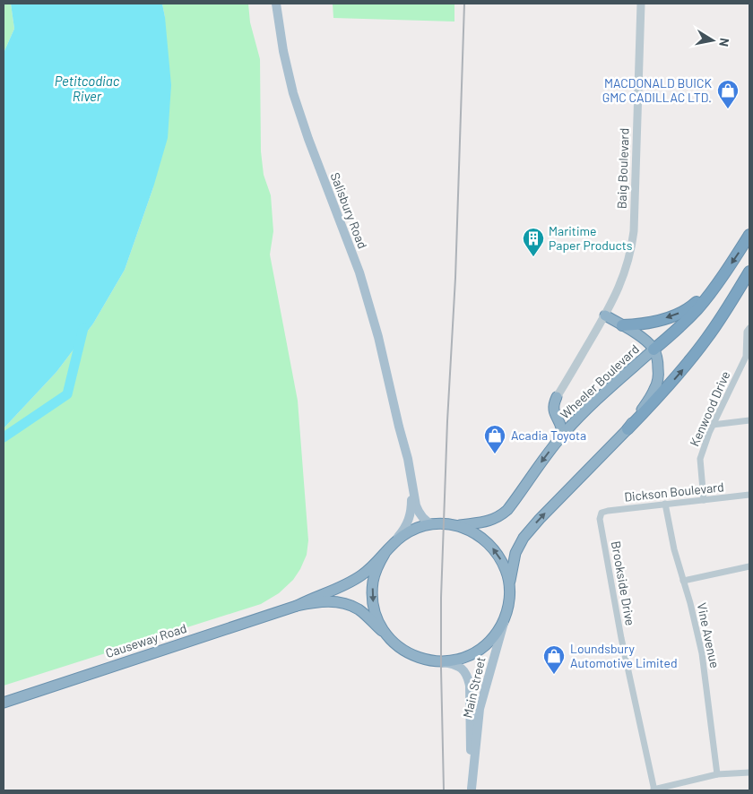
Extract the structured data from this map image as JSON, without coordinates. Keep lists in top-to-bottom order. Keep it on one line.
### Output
{"streets":{"highway":["Wheeler Boulevard","Causeway Road"],"main road":["Salisbury Road","Main Street"],"street":["Baig Boulevard","Kenwood Drive","Dickson Boulevard","Brookside Drive","Vine Avenue"]},"crossings":[["Salisbury Road","Wheeler Boulevard"],["Salisbury Road","Causeway Road"],["Salisbury Road","Main Street"],["Wheeler Boulevard","Causeway Road"],["Wheeler Boulevard","Main Street"],["Kenwood Drive","Dickson Boulevard"],["Dickson Boulevard","Brookside Drive"],["Dickson Boulevard","Vine Avenue"],["Causeway Road","Main Street"]],"water":["Petitcodiac River"],"places":{"shop":["MACDONALD BUICK GMC CADILLAC LTD.","Acadia Toyota","Loundsbury Automotive Limited"],"building":["Maritime Paper Products"]},"north":"right"}
